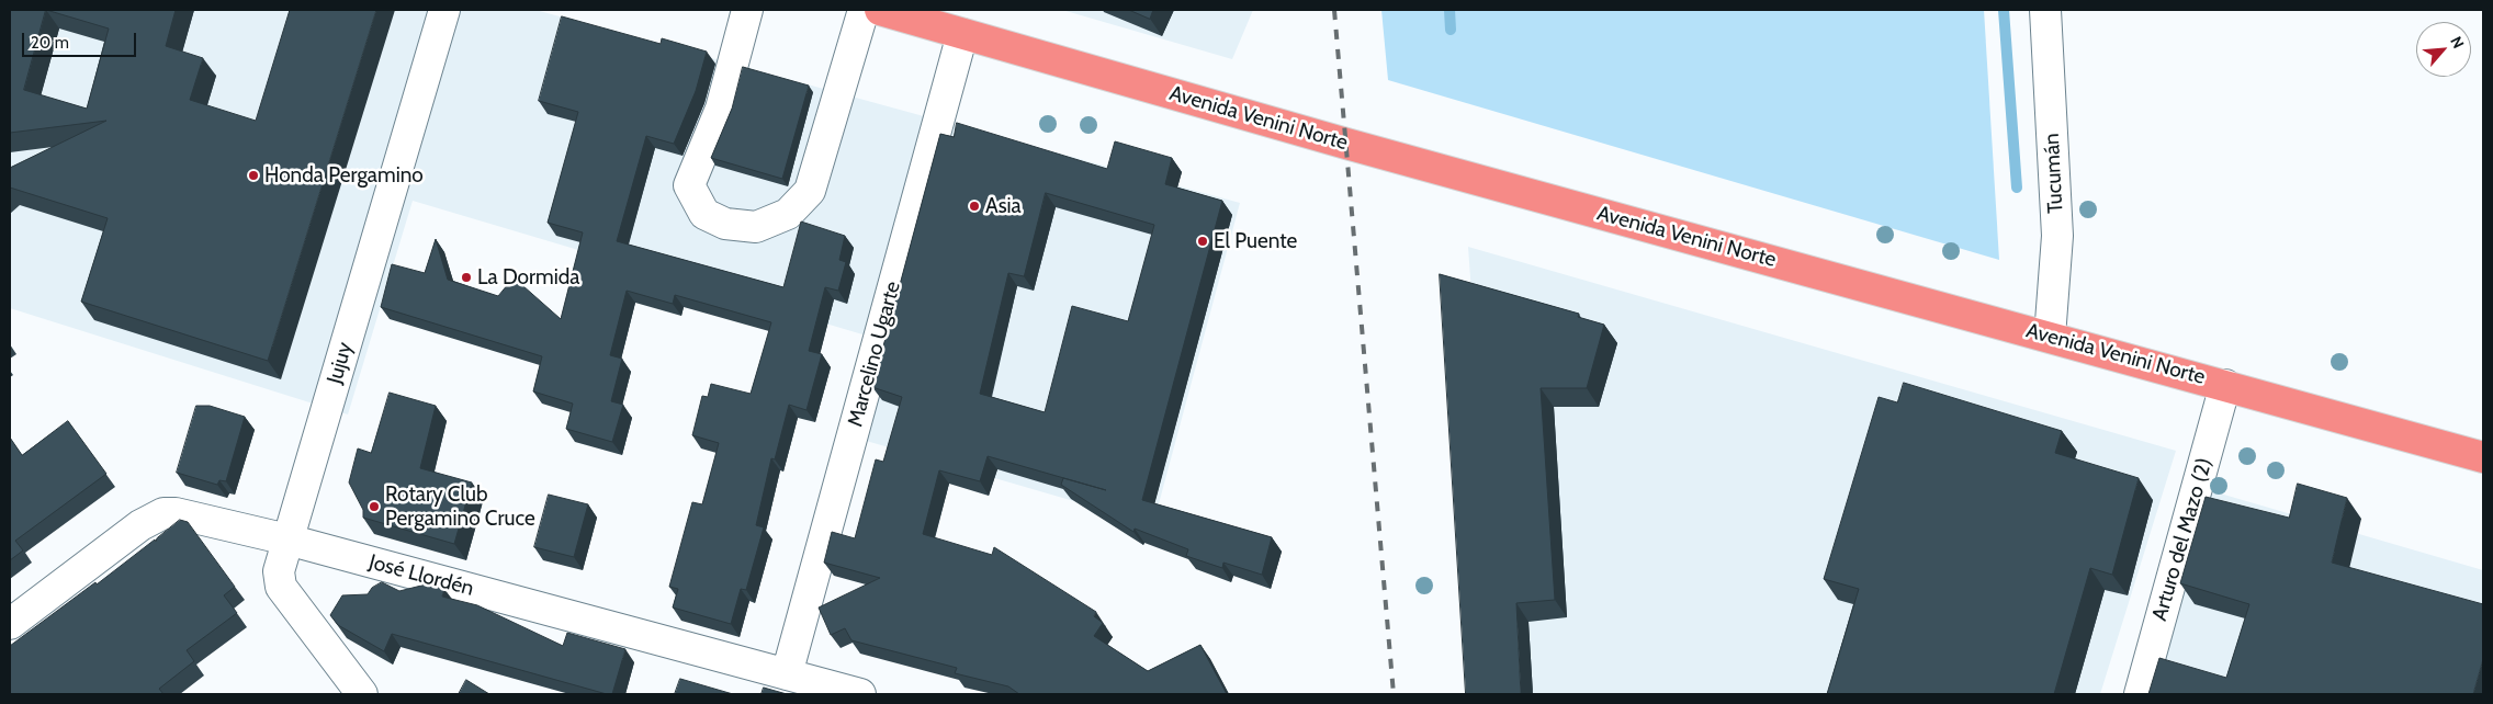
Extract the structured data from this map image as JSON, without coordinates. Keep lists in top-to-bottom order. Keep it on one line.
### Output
{"streets":{"highway":["Avenida Venini Norte"],"street":["Tucumán","Marcelino Ugarte","Jujuy","Arturo del Mazo (2)","José Llordén"]},"crossings":[["Avenida Venini Norte","Tucumán"],["Avenida Venini Norte","Marcelino Ugarte"],["Avenida Venini Norte","Arturo del Mazo (2)"],["Marcelino Ugarte","José Llordén"],["Jujuy","José Llordén"]],"places":["Honda Pergamino","Asia","El Puente","La Dormida","Rotary Club Pergamino Cruce"],"scale_bar":"20 m","north":"top right"}
